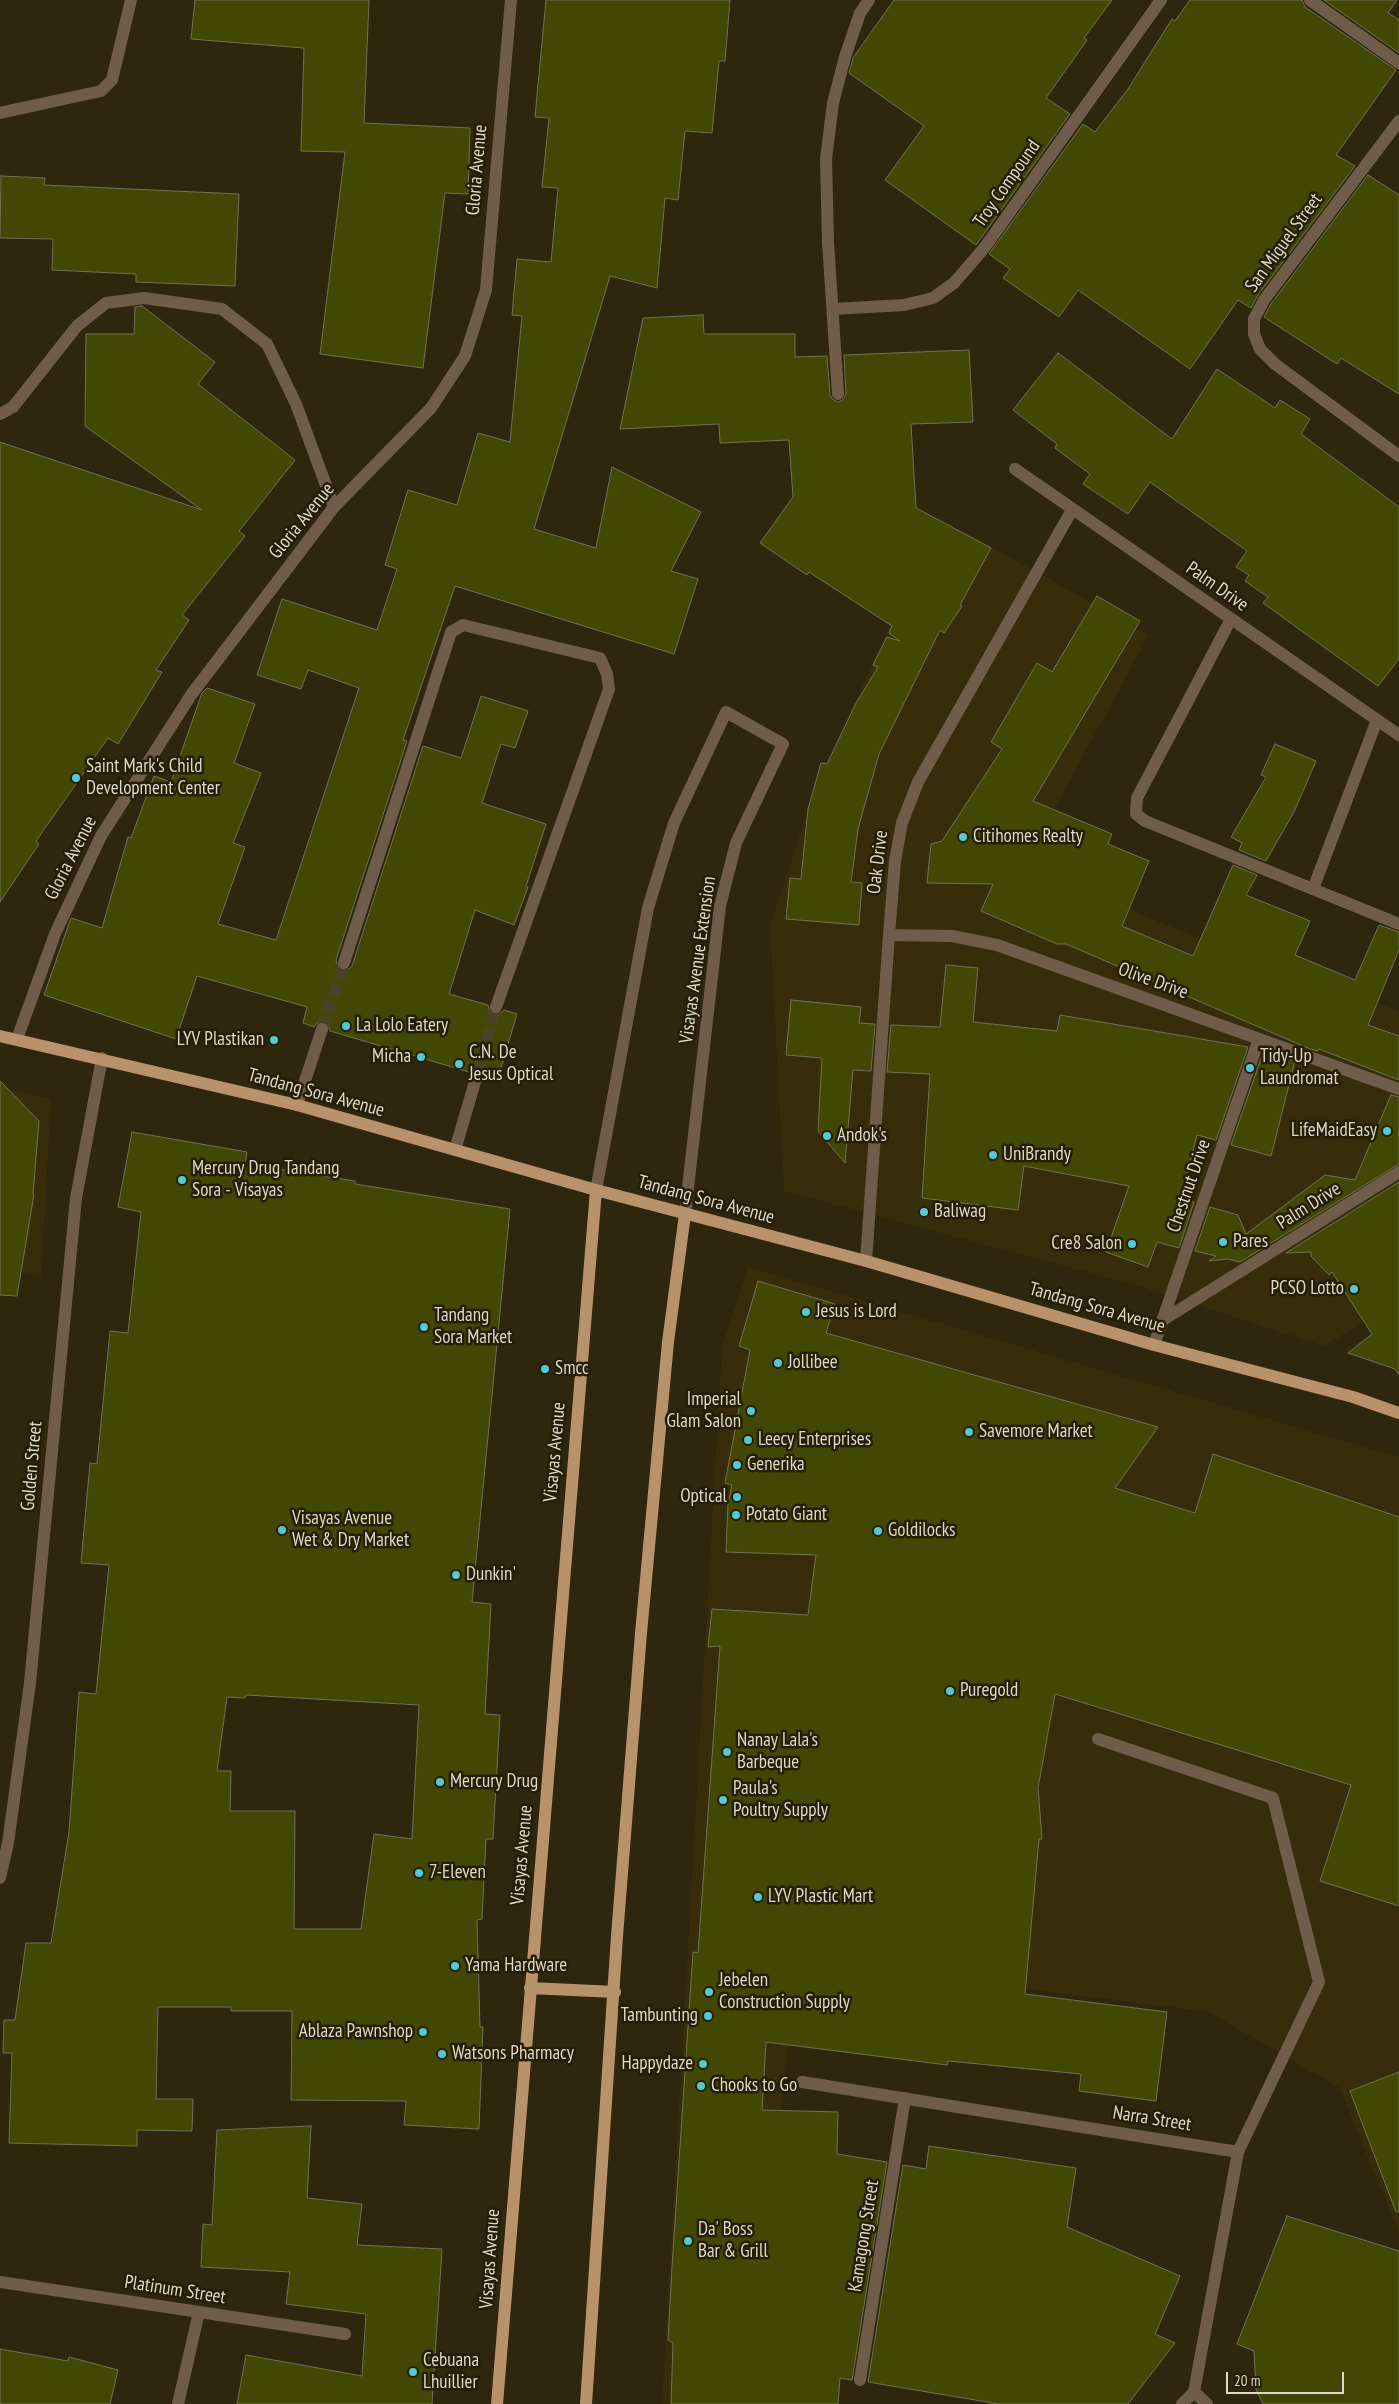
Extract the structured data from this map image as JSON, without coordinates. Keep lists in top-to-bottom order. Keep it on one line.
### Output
{"streets":{"main road":["Tandang Sora Avenue","Visayas Avenue"],"street":["Gloria Avenue","Troy Compound","San Miguel Street","Palm Drive","Oak Drive","Visayas Avenue Extension","Olive Drive","Chestnut Drive","Golden Street","Narra Street","Kamagong Street","Platinum Street"]},"crossings":[["Gloria Avenue","Tandang Sora Avenue"],["Palm Drive","Oak Drive"],["Palm Drive","Chestnut Drive"],["Oak Drive","Olive Drive"],["Oak Drive","Tandang Sora Avenue"],["Visayas Avenue Extension","Tandang Sora Avenue"],["Visayas Avenue Extension","Visayas Avenue"],["Olive Drive","Chestnut Drive"],["Tandang Sora Avenue","Chestnut Drive"],["Tandang Sora Avenue","Visayas Avenue"],["Tandang Sora Avenue","Golden Street"],["Narra Street","Kamagong Street"]],"places":["Saint Mark's Child Development Center","Citihomes Realty","La Lolo Eatery","LYV Plastikan","Micha","C.N. De Jesus Optical","Tidy-Up Laundromat","LifeMaidEasy","Andok's","UniBrandy","Mercury Drug Tandang Sora - Visayas","Baliwag","Pares","Cre8 Salon","PCSO Lotto","Jesus is Lord","Tandang Sora Market","Jollibee","Smcc","Imperial Glam Salon","Savemore Market","Leecy Enterprises","Generika","Optical","Potato Giant","Visayas Avenue Wet & Dry Market","Goldilocks","Dunkin'","Puregold","Nanay Lala's Barbeque","Mercury Drug","Paula's Poultry Supply","7-Eleven","LYV Plastic Mart","Yama Hardware","Jebelen Construction Supply","Tambunting","Ablaza Pawnshop","Watsons Pharmacy","Happydaze","Chooks to Go","Da' Boss Bar & Grill","Cebuana Lhuillier"],"scale_bar":"20 m"}
